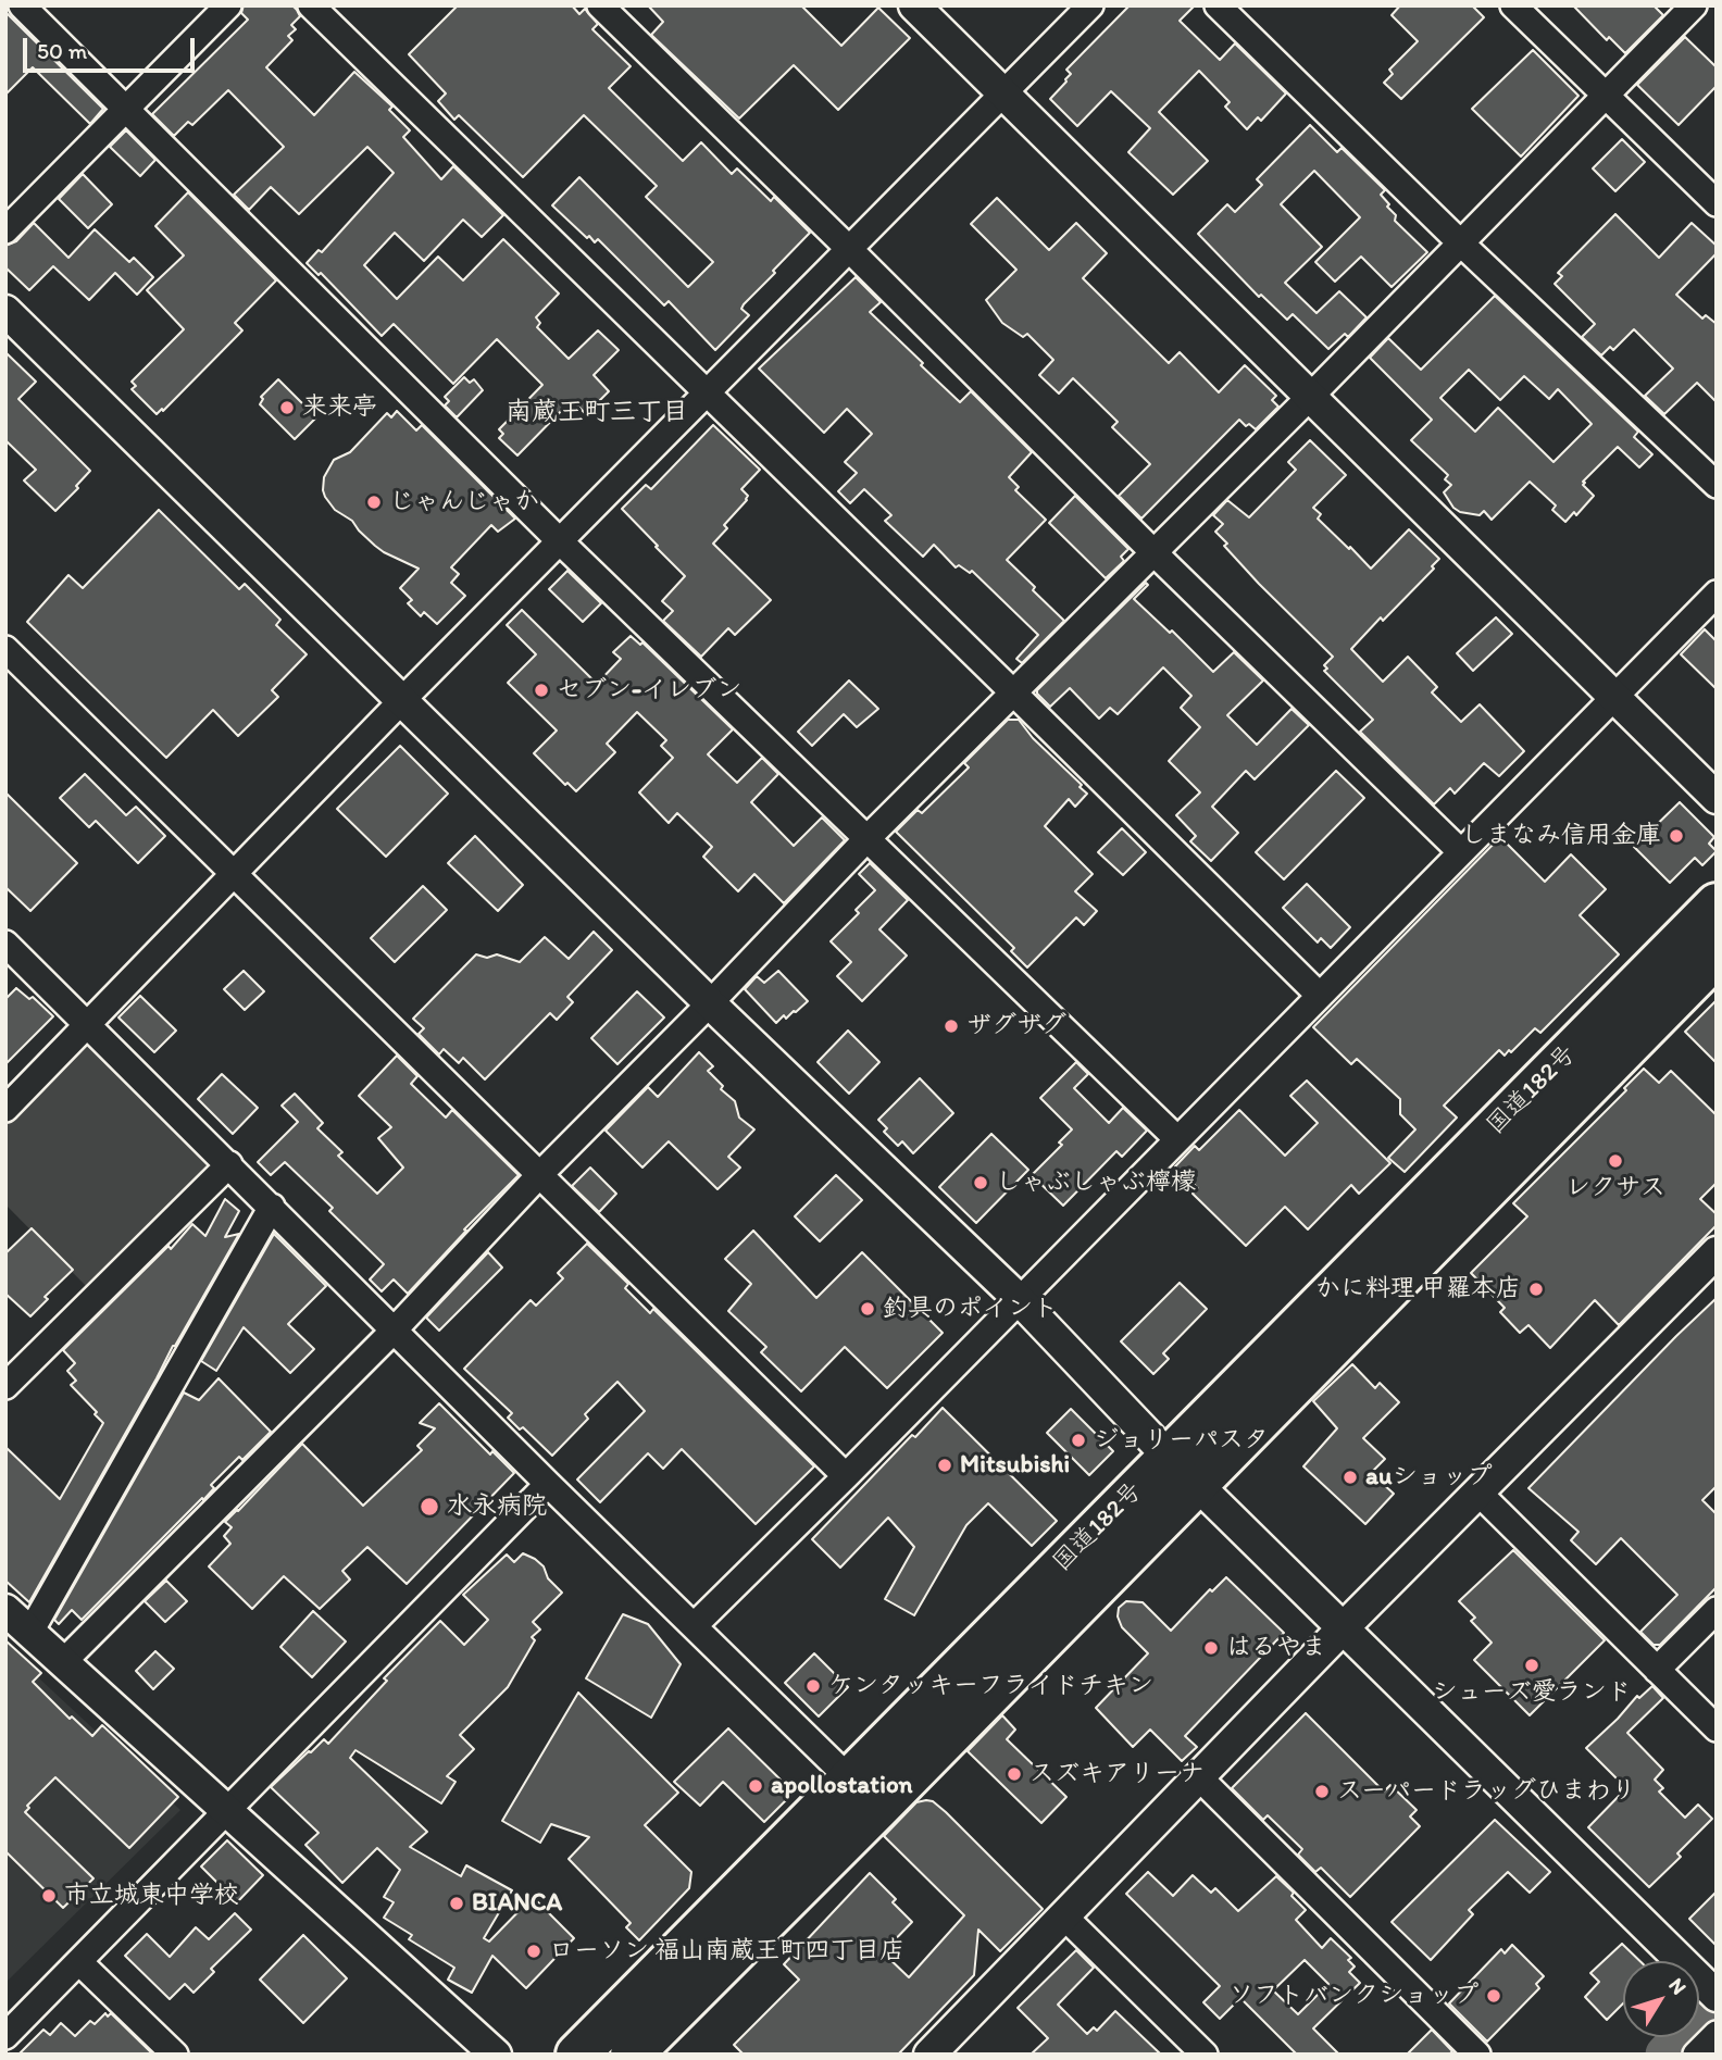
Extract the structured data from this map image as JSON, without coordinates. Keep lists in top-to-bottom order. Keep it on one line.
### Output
{"streets":{"highway":["国道182号"]},"districts":["南蔵王町三丁目"],"places":["来来亭","じゃんじゃか","セブン-イレブン","しまなみ信用金庫","ザグザグ","レクサス","しゃぶしゃぶ檸檬","かに料理 甲羅本店","釣具のポイント","ジョリーパスタ","Mitsubishi","auショップ","水永病院","はるやま","シューズ愛ランド","ケンタッキーフライドチキン","スズキアリーナ","apollostation","スーパードラッグひまわり","市立城東中学校","BIANCA","ローソン 福山南蔵王町四丁目店","ソフトバンクショップ"],"scale_bar":"50 m","north":"top right"}
